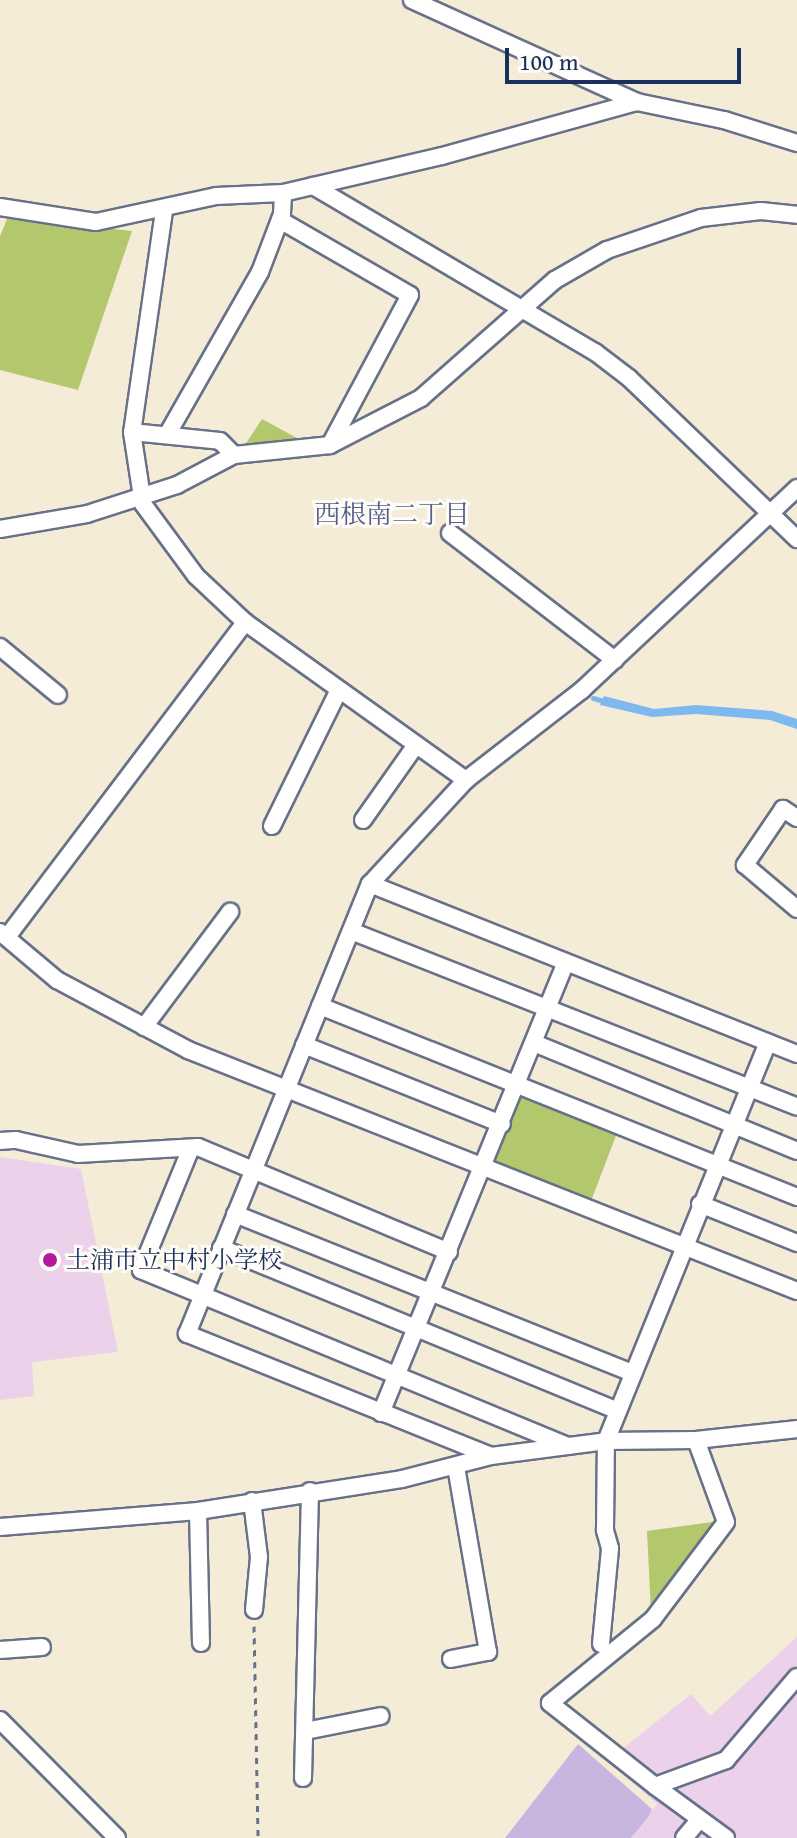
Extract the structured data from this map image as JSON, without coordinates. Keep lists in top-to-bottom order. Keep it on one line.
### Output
{"districts":["西根南二丁目"],"places":["土浦市立中村小学校"],"scale_bar":"100 m"}
